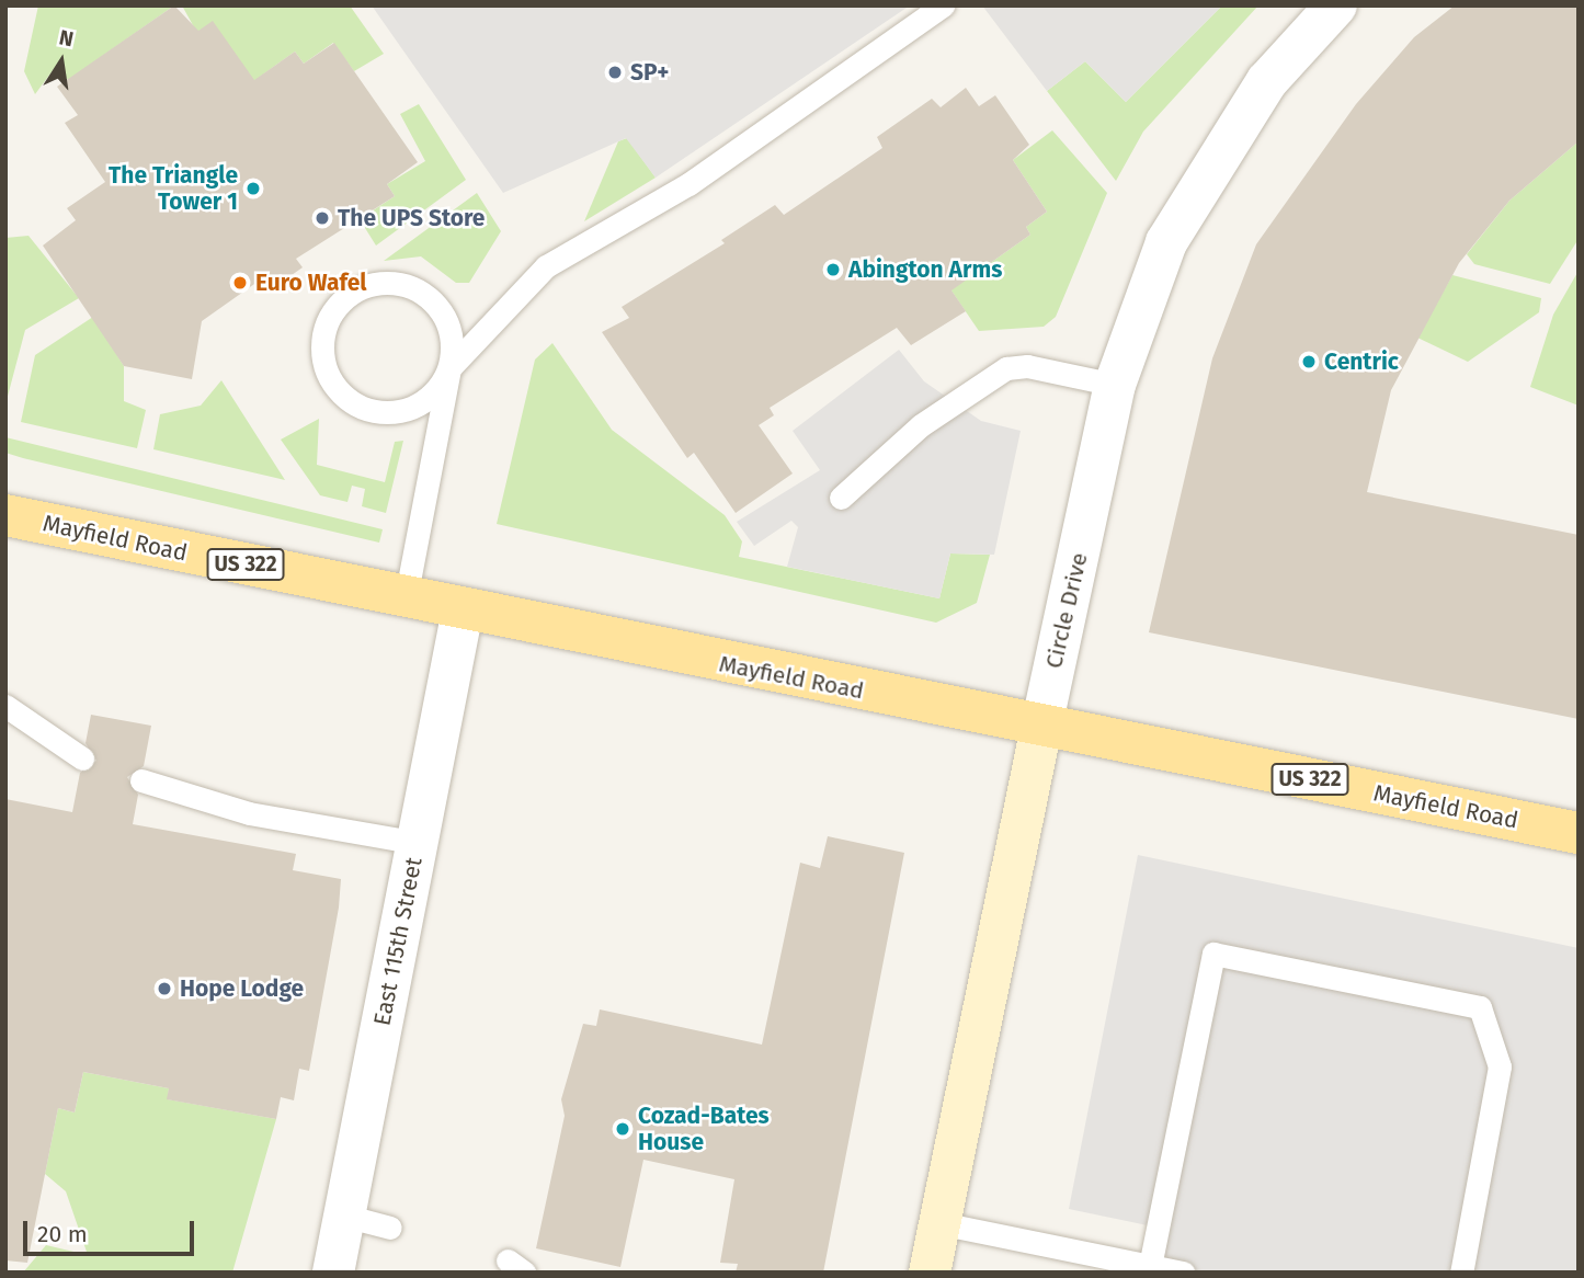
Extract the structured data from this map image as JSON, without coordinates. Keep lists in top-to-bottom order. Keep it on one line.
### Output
{"streets":{"main road":["Mayfield Road","US 322"],"street":["Circle Drive","East 115th Street"]},"crossings":[["Mayfield Road","Circle Drive"],["Mayfield Road","East 115th Street"]],"places":["SP+","The Triangle Tower 1","The UPS Store","Abington Arms","Euro Wafel","Centric","Hope Lodge","Cozad-Bates House"],"scale_bar":"20 m","north":"top"}
